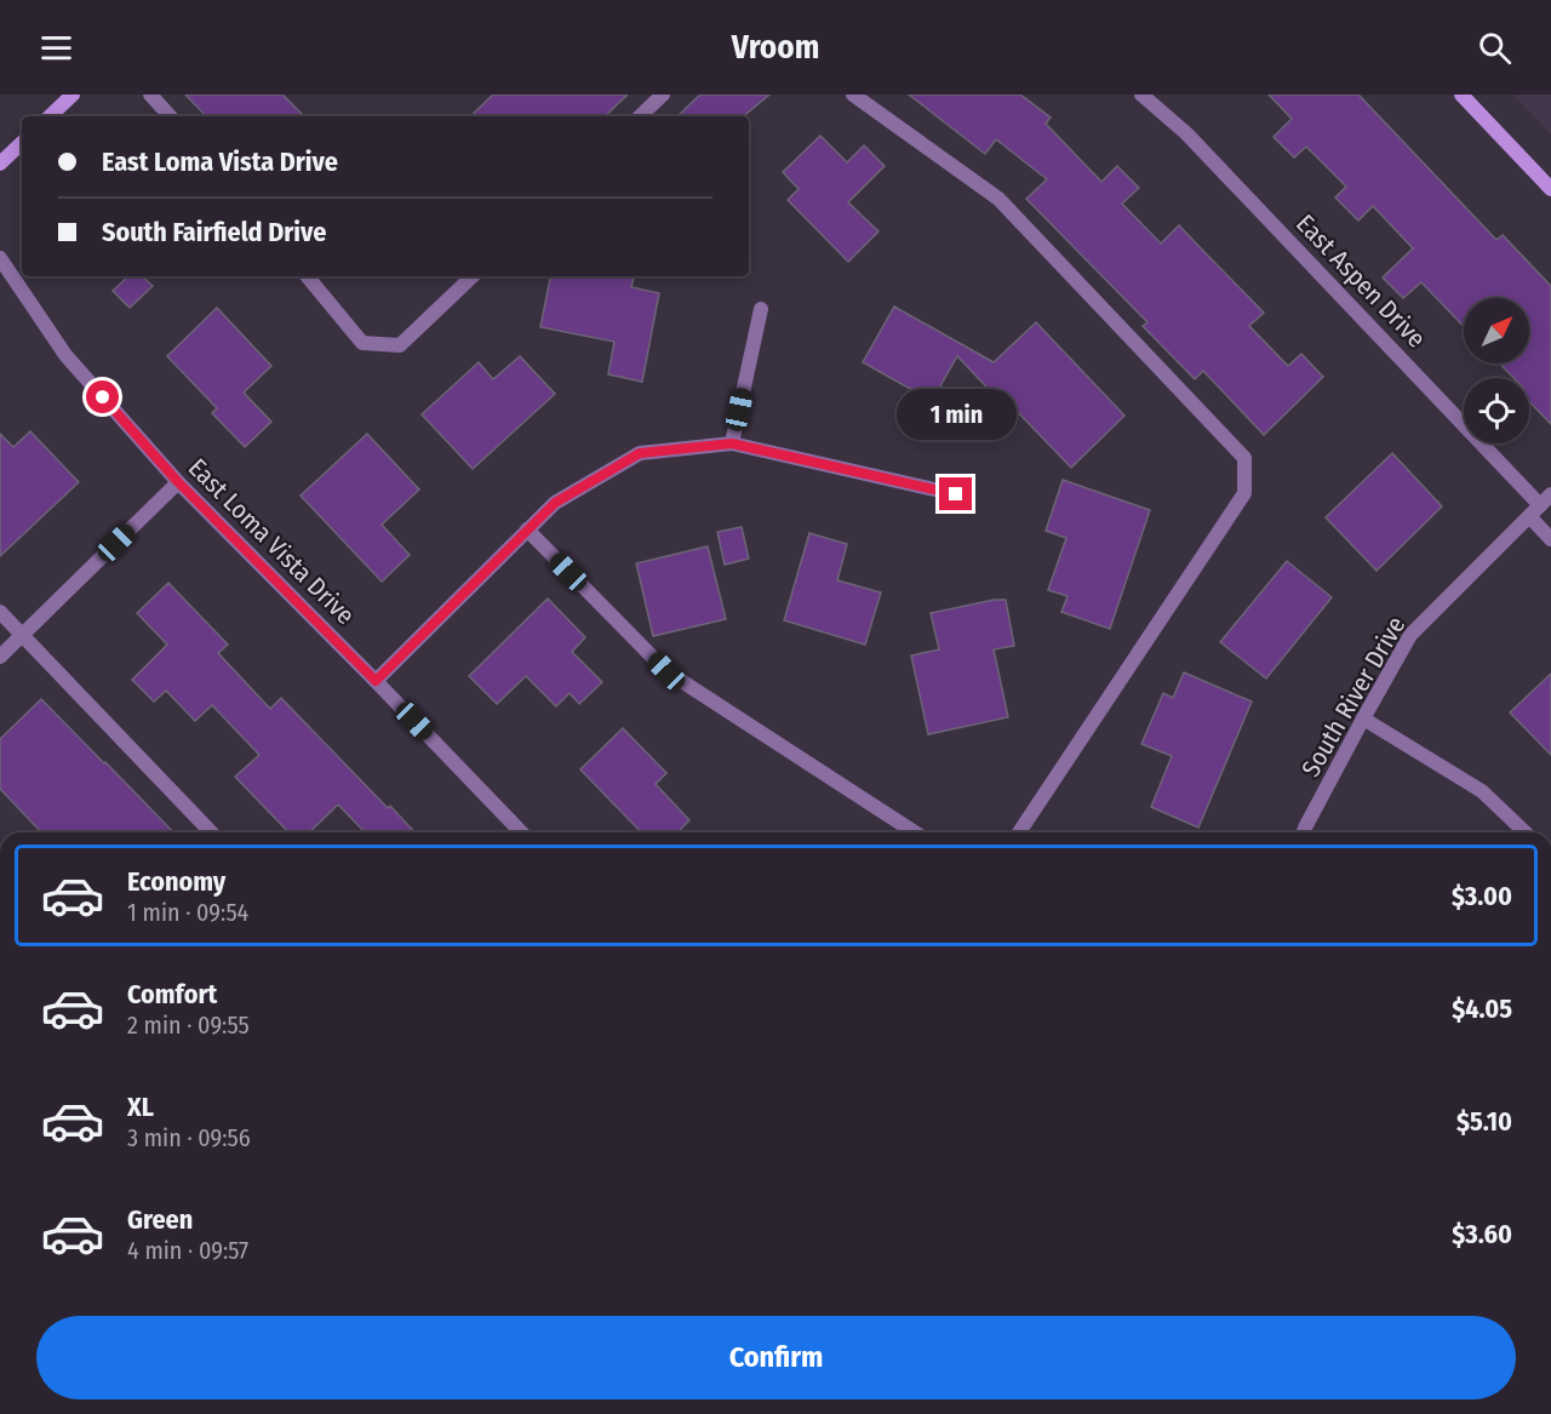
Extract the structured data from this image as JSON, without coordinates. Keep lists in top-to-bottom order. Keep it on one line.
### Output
{"streets":{"street":["East Aspen Drive","East Loma Vista Drive","South River Drive"]},"crossings":[["East Aspen Drive","South River Drive"]],"north":"top right","page":{"header":"Vroom","banner":["East Loma Vista Drive","South Fairfield Drive"],"bubble":"1 min","list":[{"name":"Economy","note":"1 min · 09:54","value":"$3.00"},{"name":"Comfort","note":"2 min · 09:55","value":"$4.05"},{"name":"XL","note":"3 min · 09:56","value":"$5.10"},{"name":"Green","note":"4 min · 09:57","value":"$3.60"}],"buttons":"Confirm"}}
